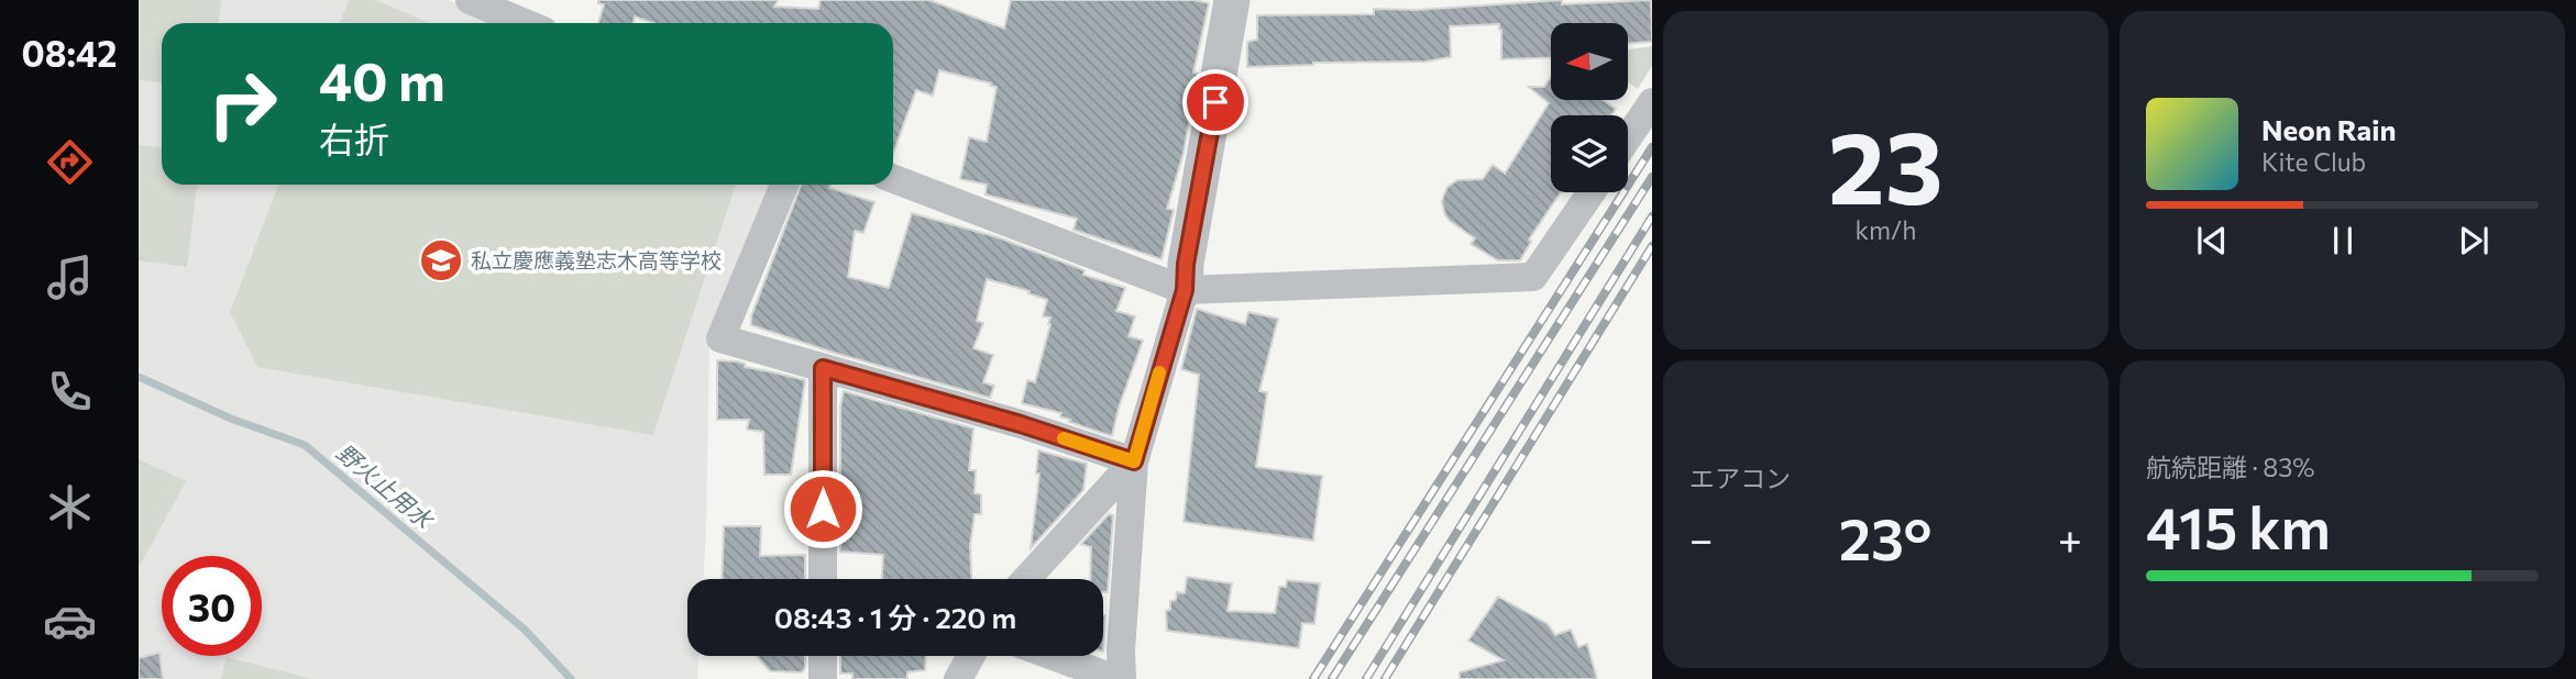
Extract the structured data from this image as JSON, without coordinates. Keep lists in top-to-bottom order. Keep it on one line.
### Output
{"water":["野火止用水"],"places":{"school or university":["私立慶應義塾志木高等学校"]},"north":"left","page":{"tabs":"08:42","tile":[["23","km/h"],"エアコン",["航続距離 · 83%","415 km"]],"turn":["40 m","右折"],"song":["Neon Rain","Kite Club"],"heat":["−","23°","+"],"limit":"30","trip":"08:43 · 1 分 · 220 m"}}
